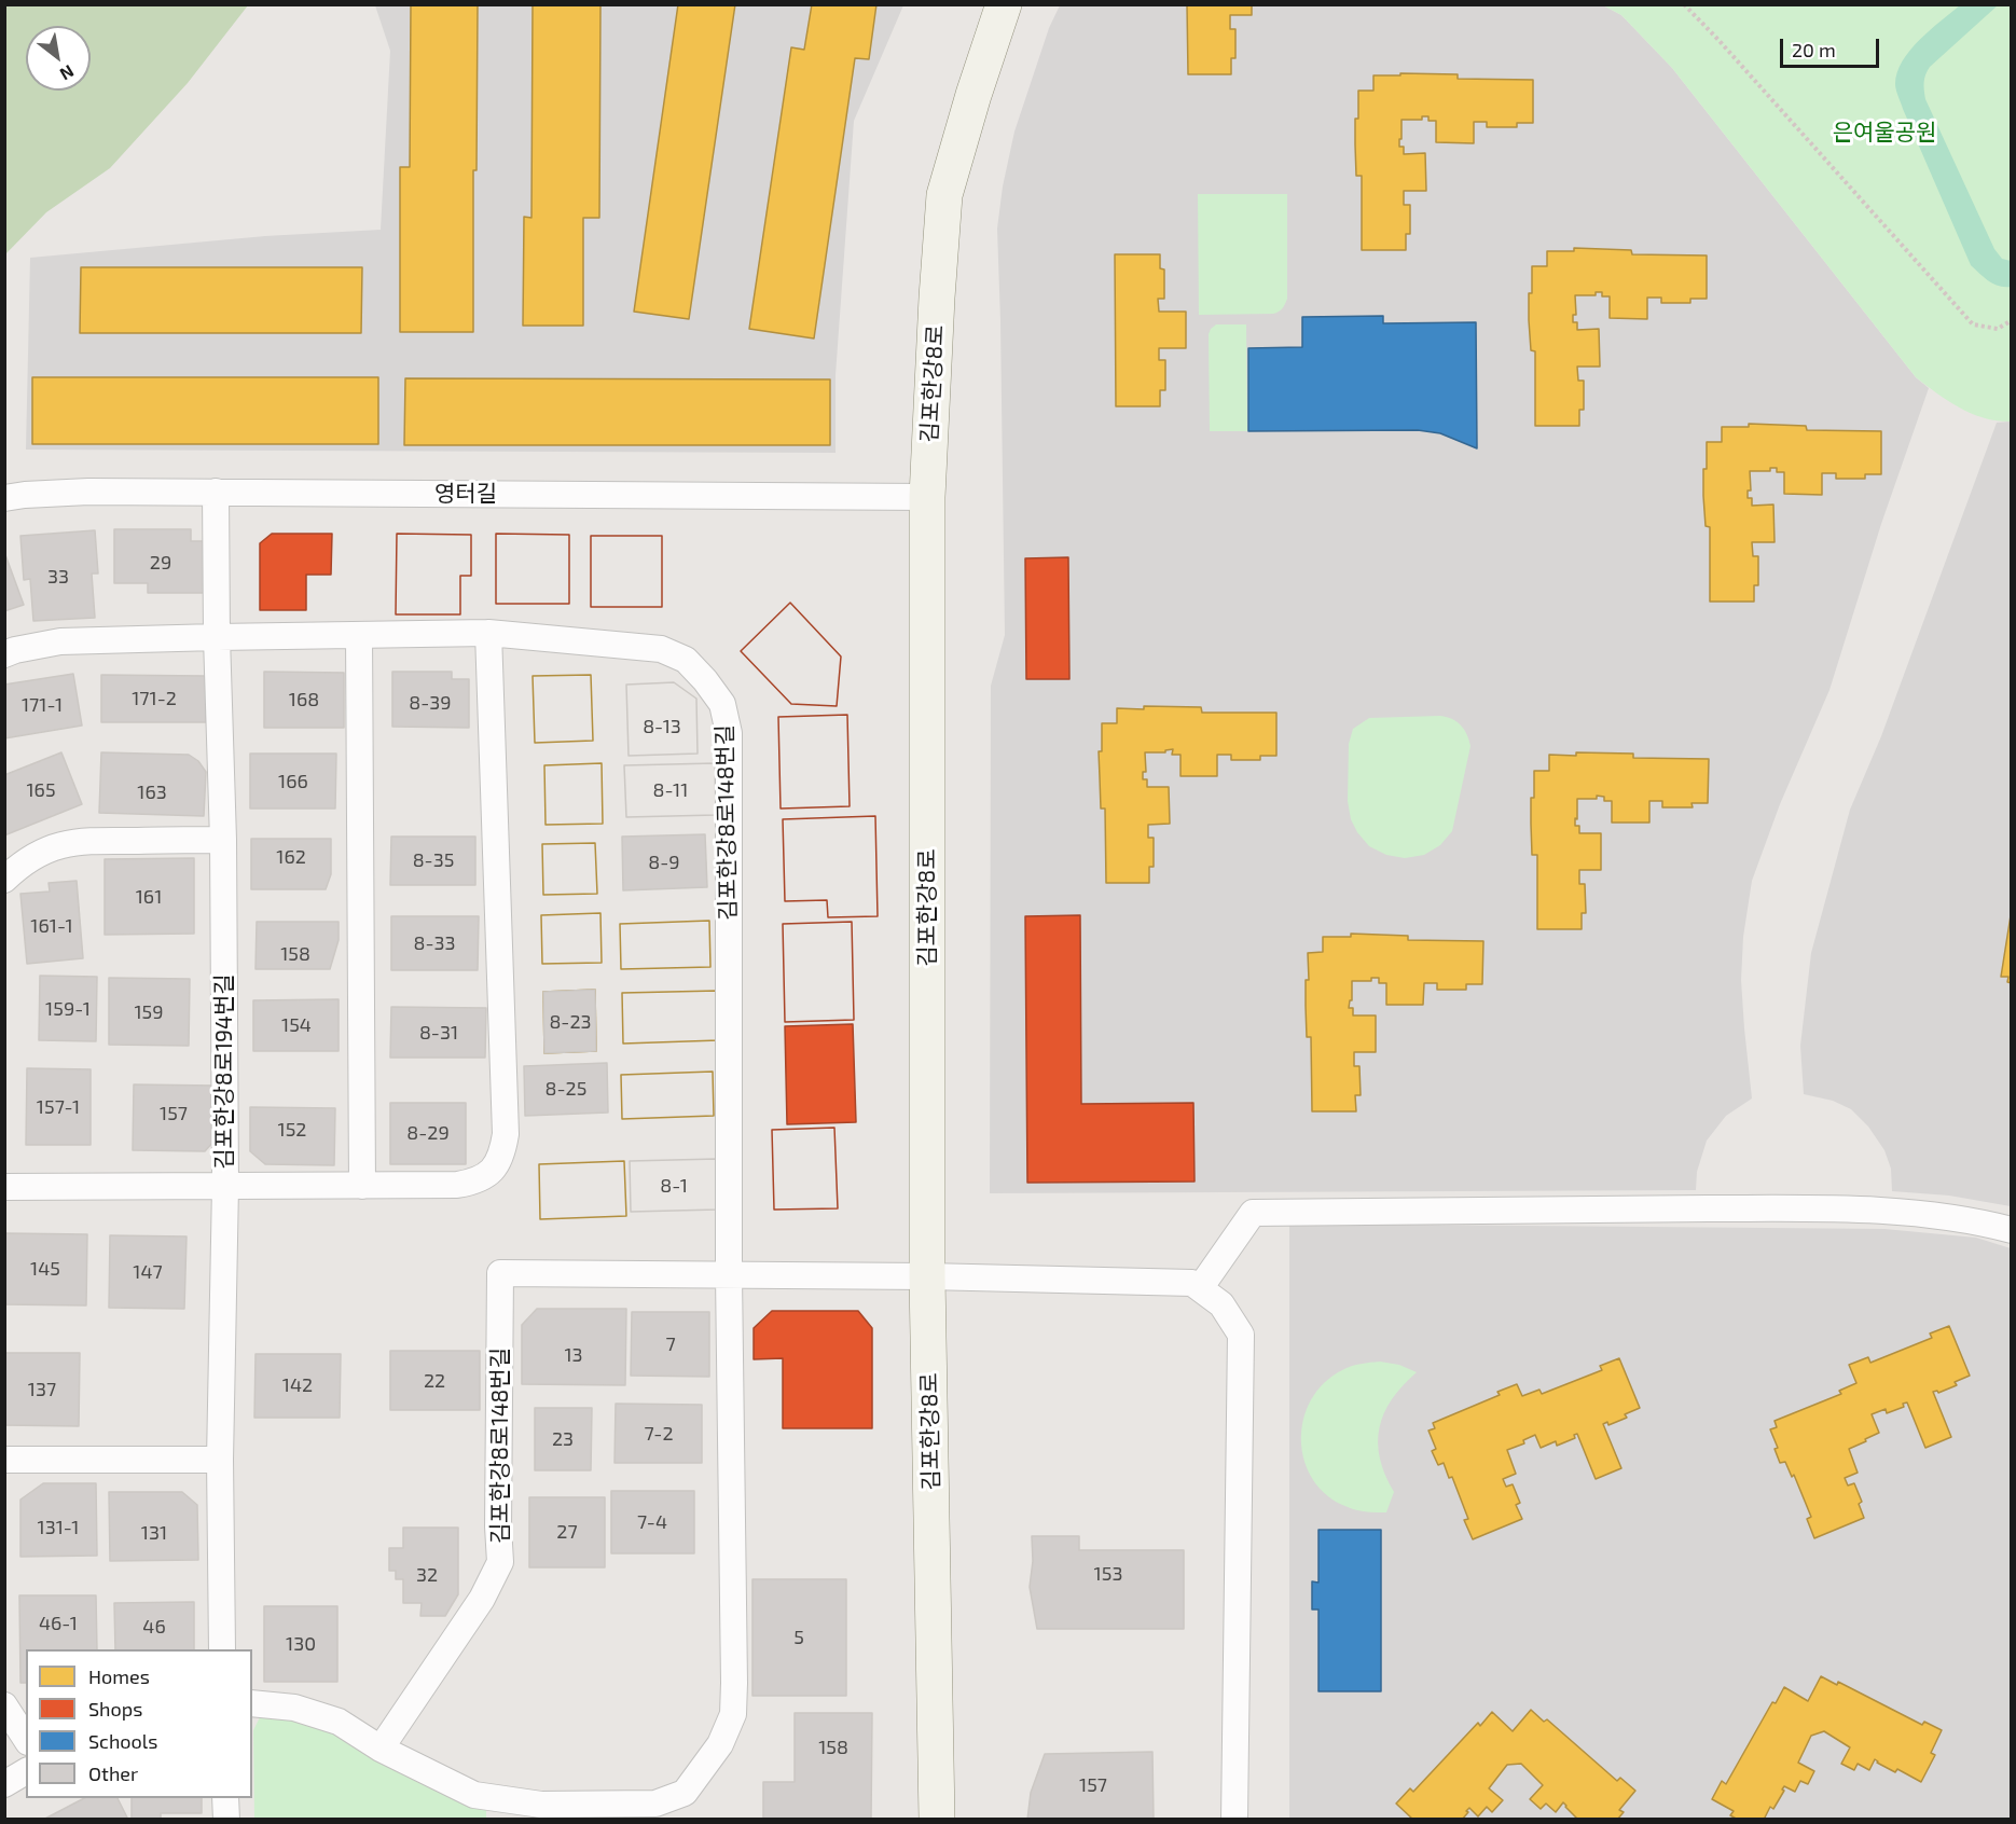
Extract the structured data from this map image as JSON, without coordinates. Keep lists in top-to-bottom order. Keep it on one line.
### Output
{"streets":{"street":["김포한강8로","영터길","김포한강8로148번길","김포한강8로194번길"]},"crossings":[["김포한강8로","영터길"],["김포한강8로","김포한강8로148번길"],["영터길","김포한강8로194번길"],["김포한강8로148번길","김포한강8로194번길"]],"parks":["은여울공원"],"house_numbers":["29","33","171-2","168","8-39","171-1","8-13","166","165","8-11","163","162","8-35","8-9","161","161-1","8-33","158","159-1","159","8-23","154","8-31","8-25","157-1","157","152","8-29","8-1","145","147","7","13","22","142","137","7-2","23","7-4","131-1","27","131","153","32","46-1","46","5","130","158","157"],"legend":["Homes","Shops","Schools","Other"],"scale_bar":"20 m","north":"bottom right"}
